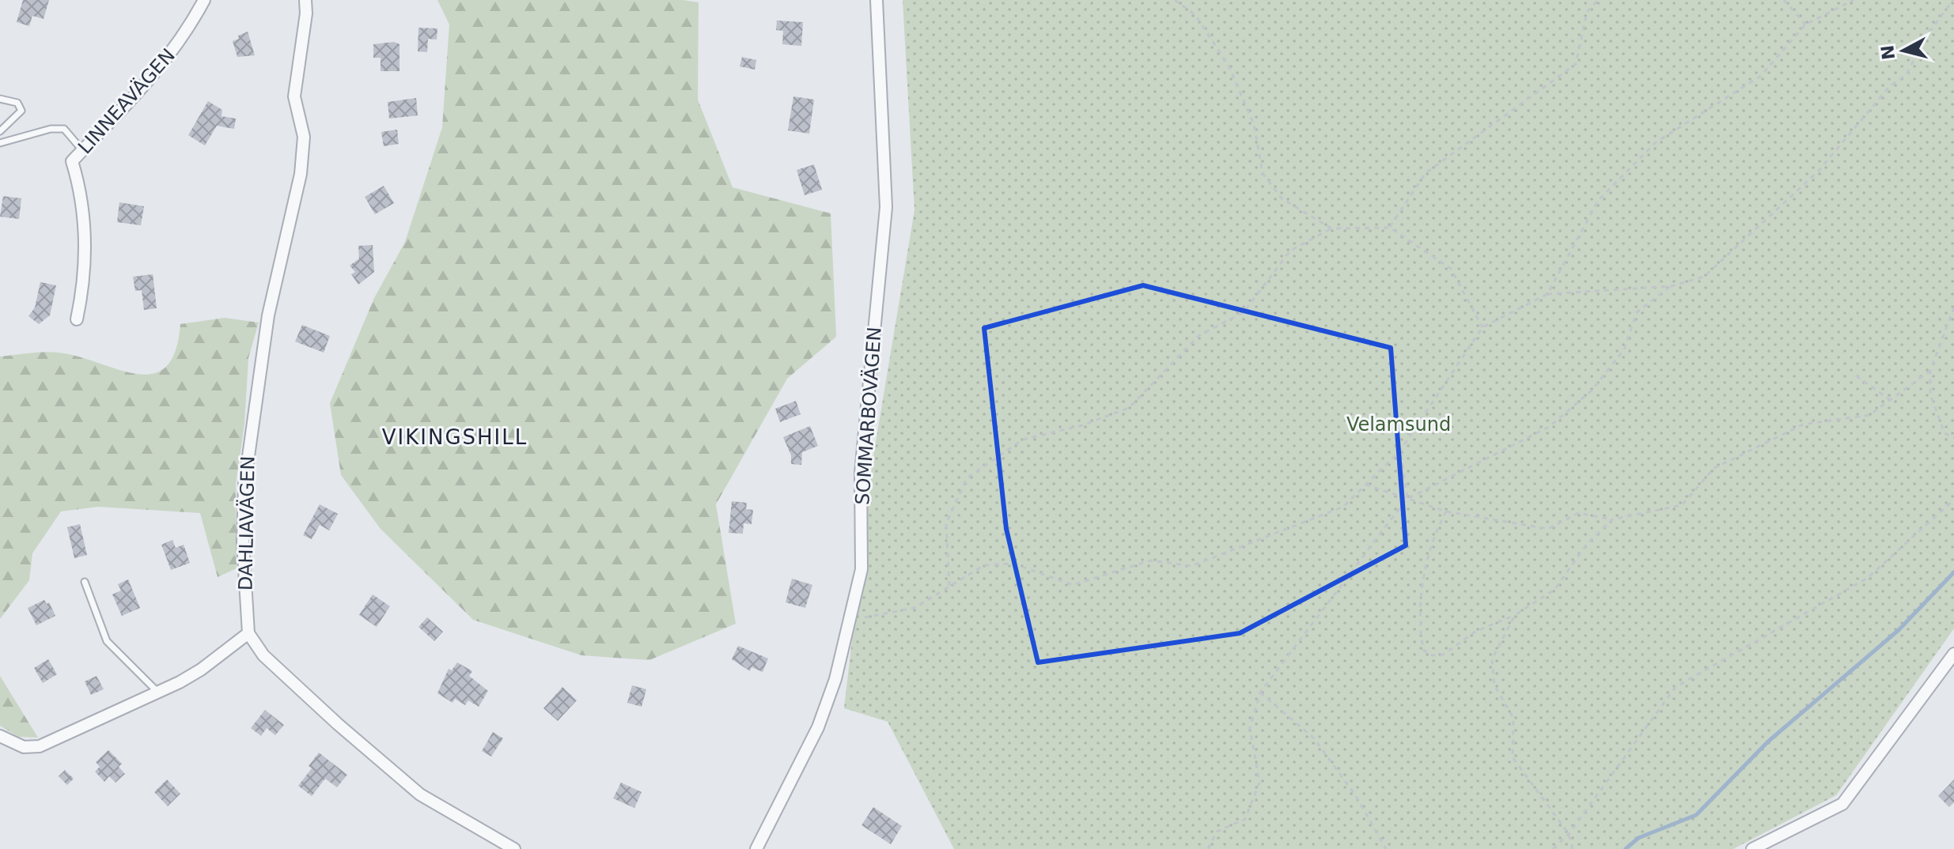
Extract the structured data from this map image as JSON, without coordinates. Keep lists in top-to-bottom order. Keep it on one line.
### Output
{"streets":{"street":["LINNEAVÄGEN","SOMMARBOVÄGEN","DAHLIAVÄGEN"]},"districts":["VIKINGSHILL"],"parks":["Velamsund"],"north":"left"}
